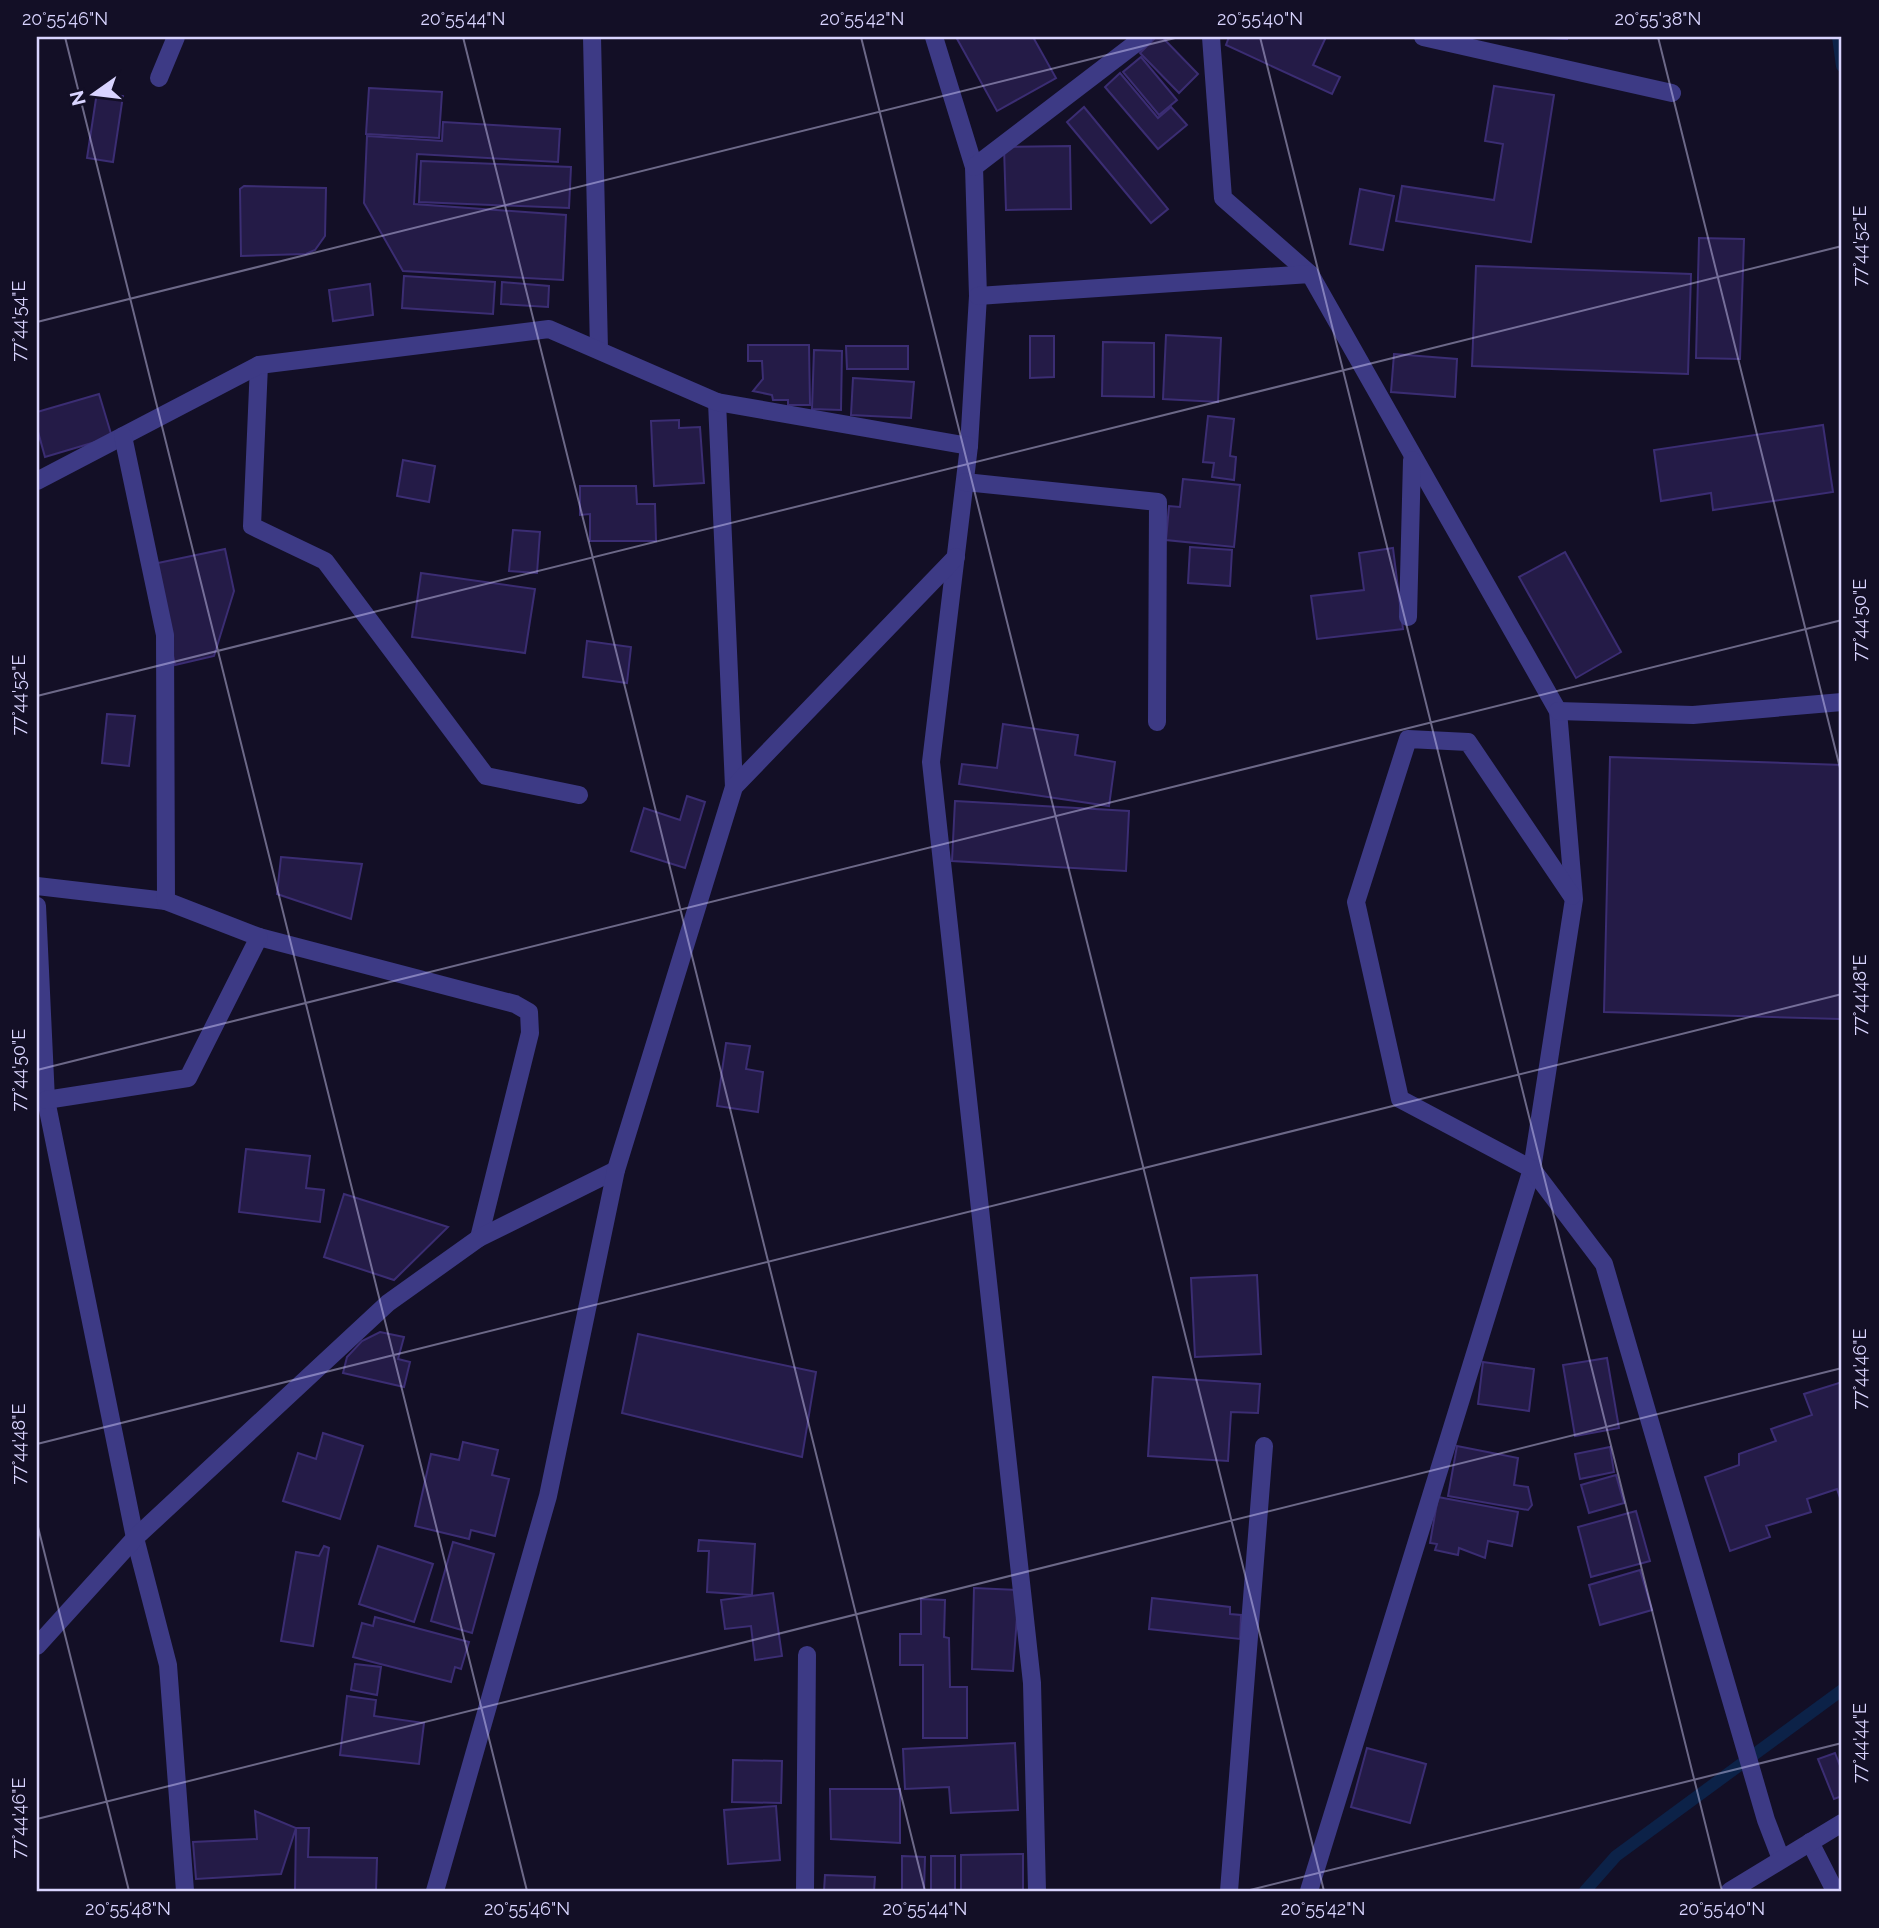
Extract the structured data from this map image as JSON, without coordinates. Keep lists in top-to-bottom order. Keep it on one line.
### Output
{"north":"left","coordinates":["20°55'46\"N","20°55'44\"N","20°55'42\"N","20°55'40\"N","20°55'38\"N","77°44'52\"E","77°44'54\"E","77°44'50\"E","77°44'48\"E","77°44'46\"E","77°44'44\"E","20°55'48\"N"]}
